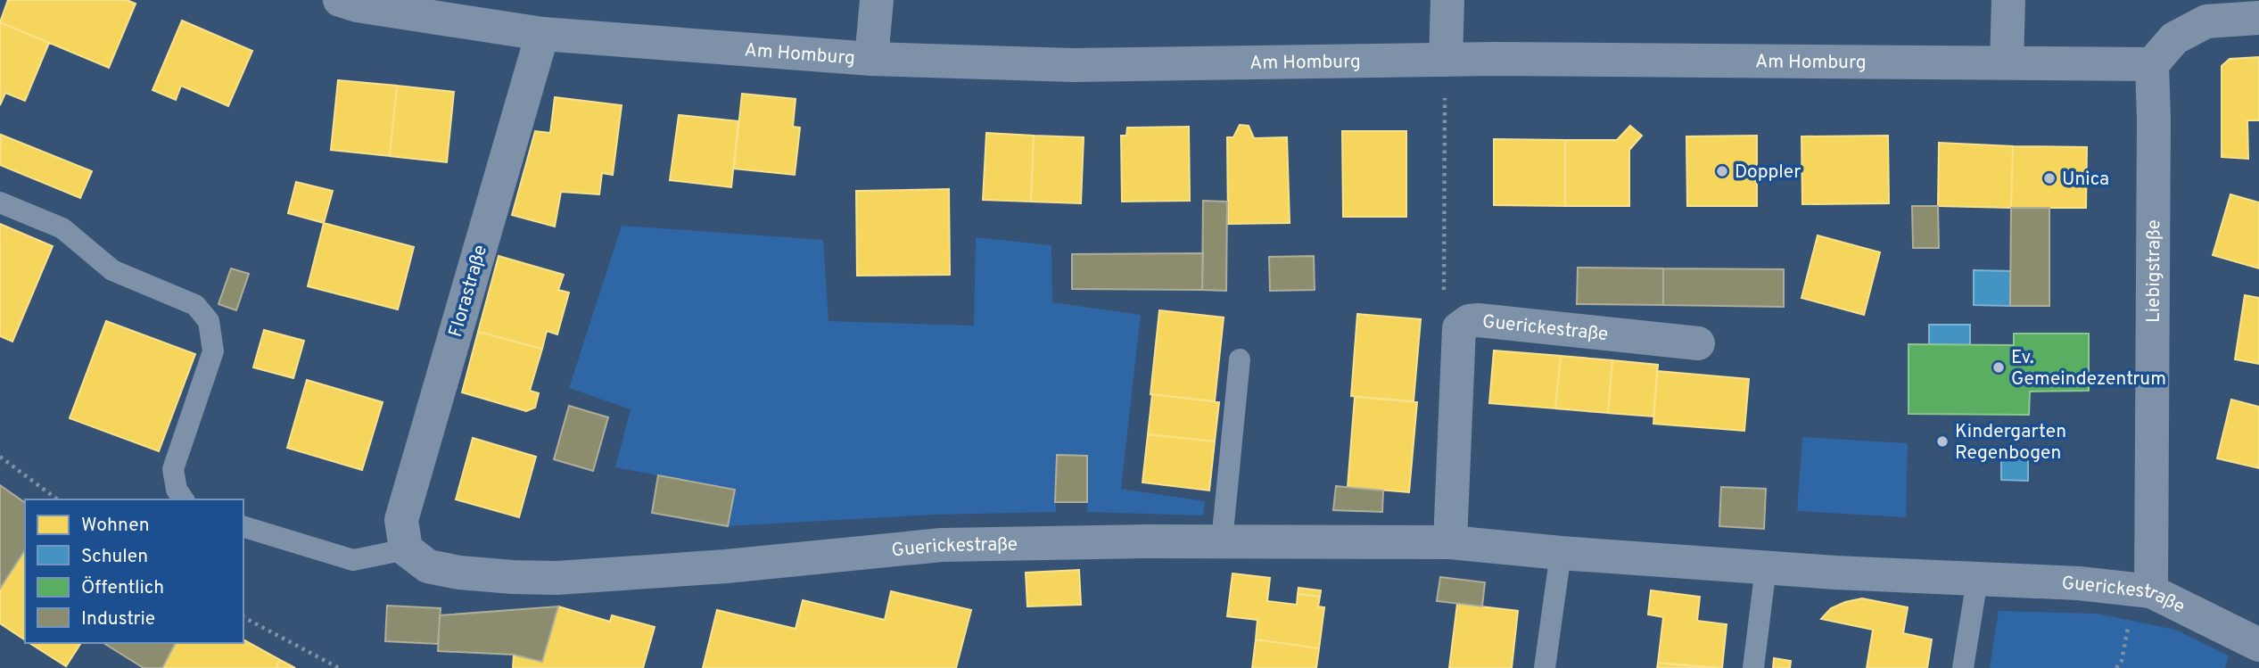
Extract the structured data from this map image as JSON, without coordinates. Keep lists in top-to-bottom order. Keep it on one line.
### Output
{"streets":{"street":["Am Homburg","Liebigstraße","Florastraße","Guerickestraße"]},"crossings":[["Am Homburg","Liebigstraße"],["Am Homburg","Florastraße"],["Liebigstraße","Guerickestraße"],["Florastraße","Guerickestraße"]],"places":["Doppler","Unica","Ev. Gemeindezentrum","Kindergarten Regenbogen"],"legend":["Wohnen","Schulen","Öffentlich","Industrie"]}
